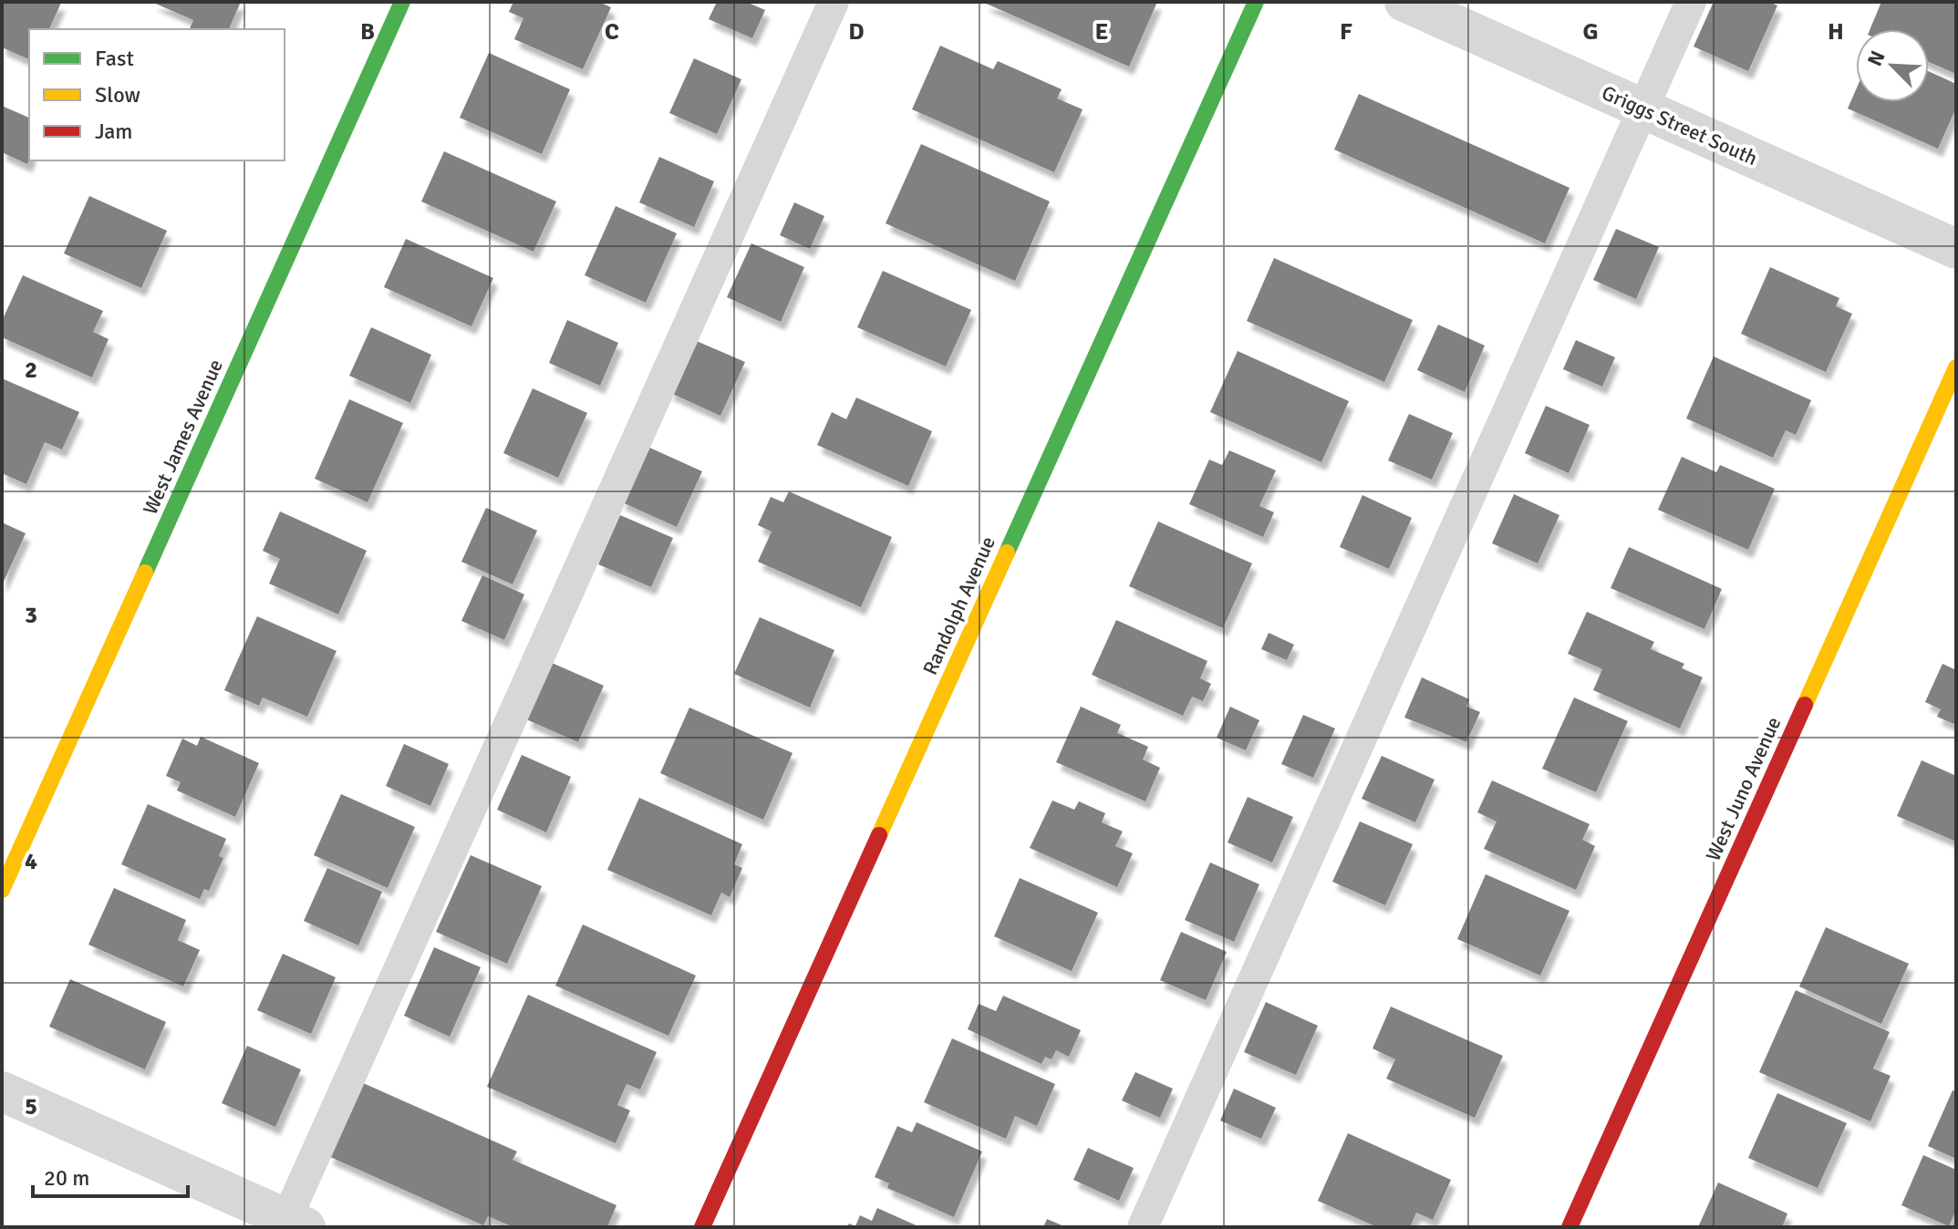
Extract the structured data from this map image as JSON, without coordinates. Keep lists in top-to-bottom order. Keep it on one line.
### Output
{"streets":{"street":["Griggs Street South","West James Avenue","Randolph Avenue","West Juno Avenue"]},"legend":["Fast","Slow","Jam"],"scale_bar":"20 m","north":"top left","grid":{"columns":["B","C","D","E","F","G","H"],"rows":["2","3","4","5"]}}
